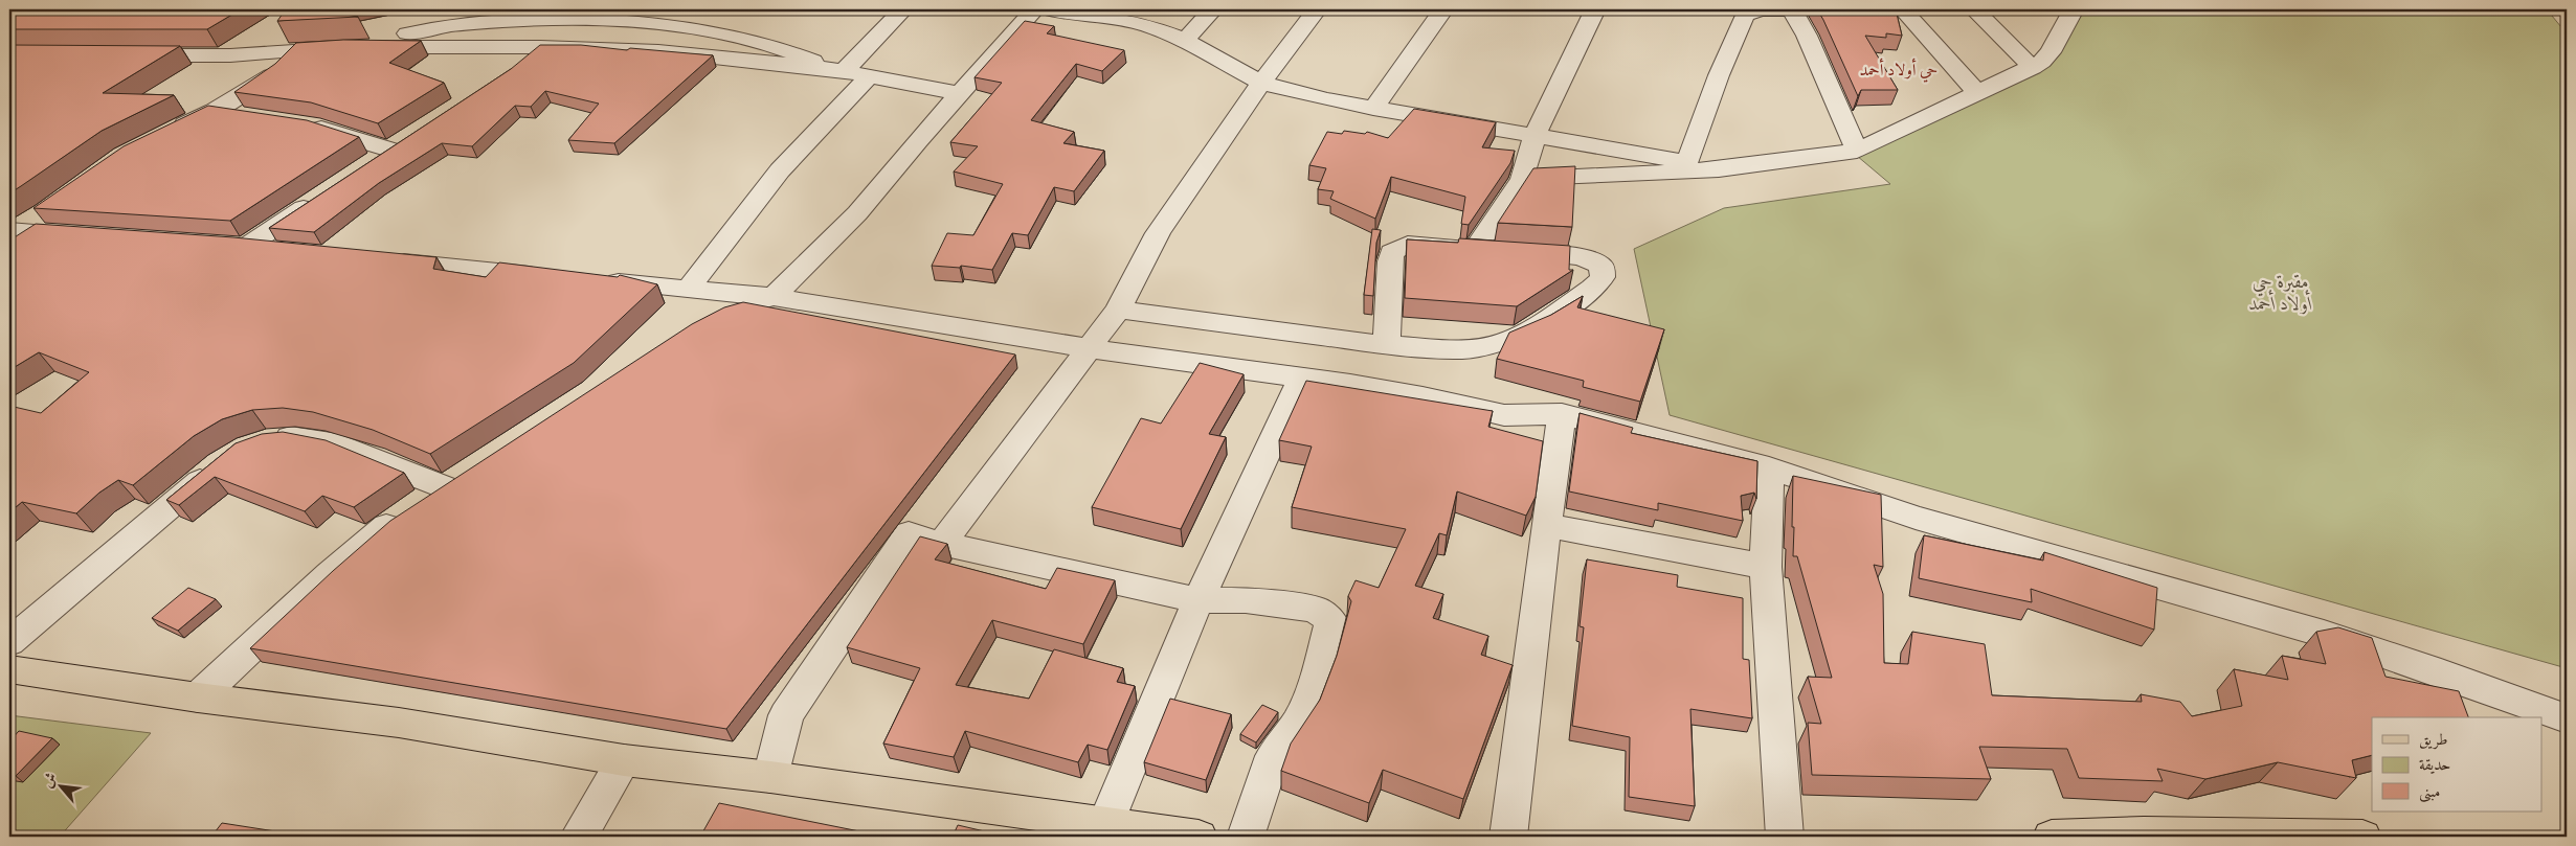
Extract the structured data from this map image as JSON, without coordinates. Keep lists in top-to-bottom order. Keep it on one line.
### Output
{"districts":["حي أولاد أحمد"],"parks":["مقبرة حي أولاد أحمد"],"legend":["طريق","حديقة","مبنى"],"north":"top left"}
